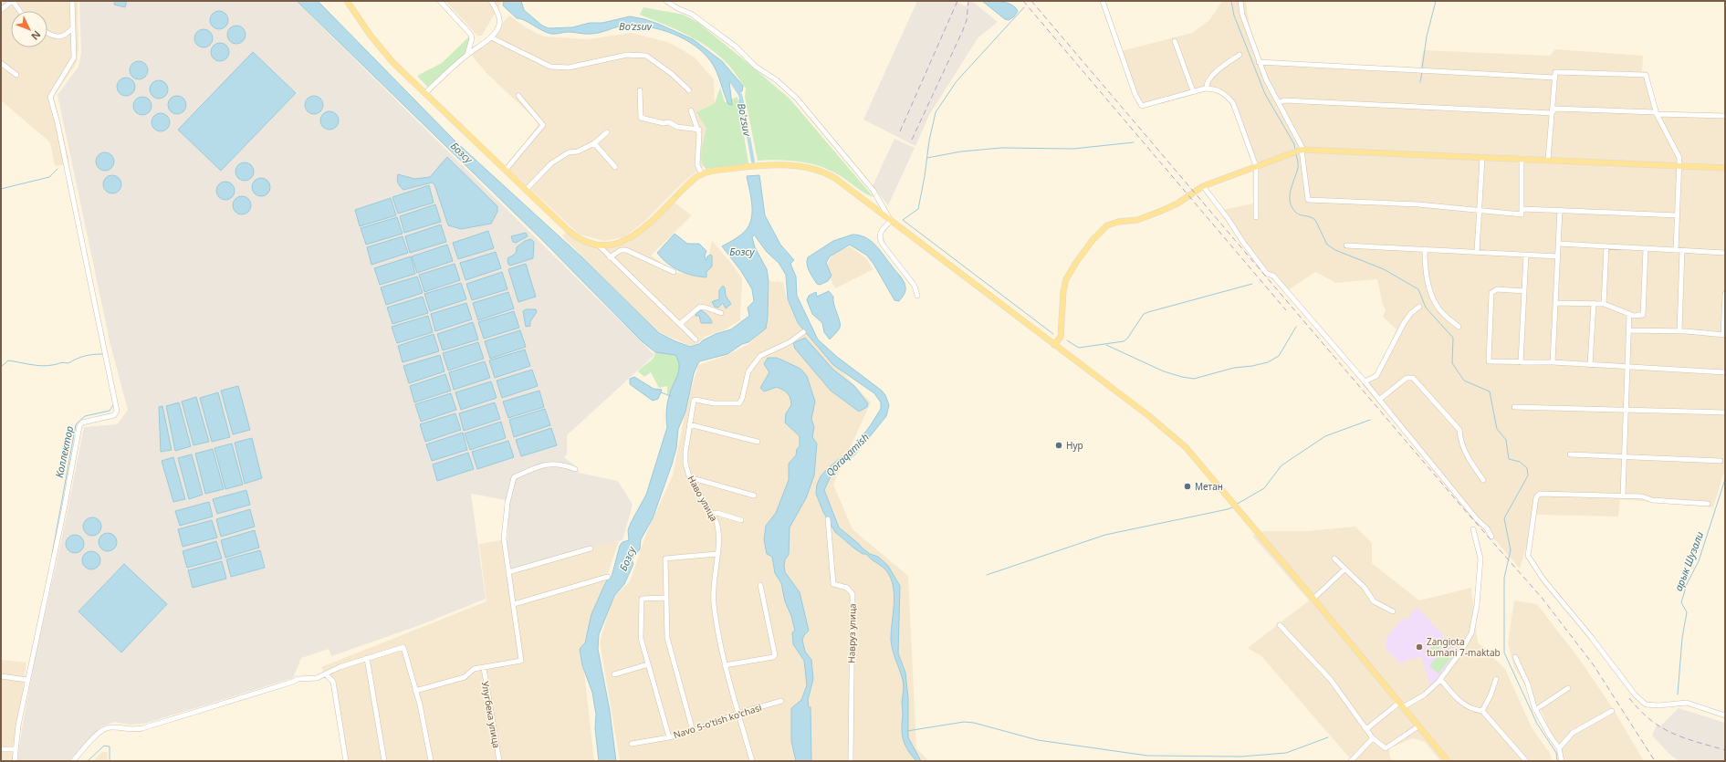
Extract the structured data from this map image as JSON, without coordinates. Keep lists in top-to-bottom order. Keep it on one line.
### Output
{"streets":{"street":["Наво улица","Навруз улица","Улугбека улица","Navo 5-o'tish ko'chasi"]},"crossings":[["Наво улица","Navo 5-o'tish ko'chasi"]],"water":["Boʻzsuv","Bo'zsuv","Бозсу","Коллектор","Qoraqamish","арык Шузали"],"places":["Нур","Метан","Zangiota tumani 7-maktab"],"north":"bottom right"}
